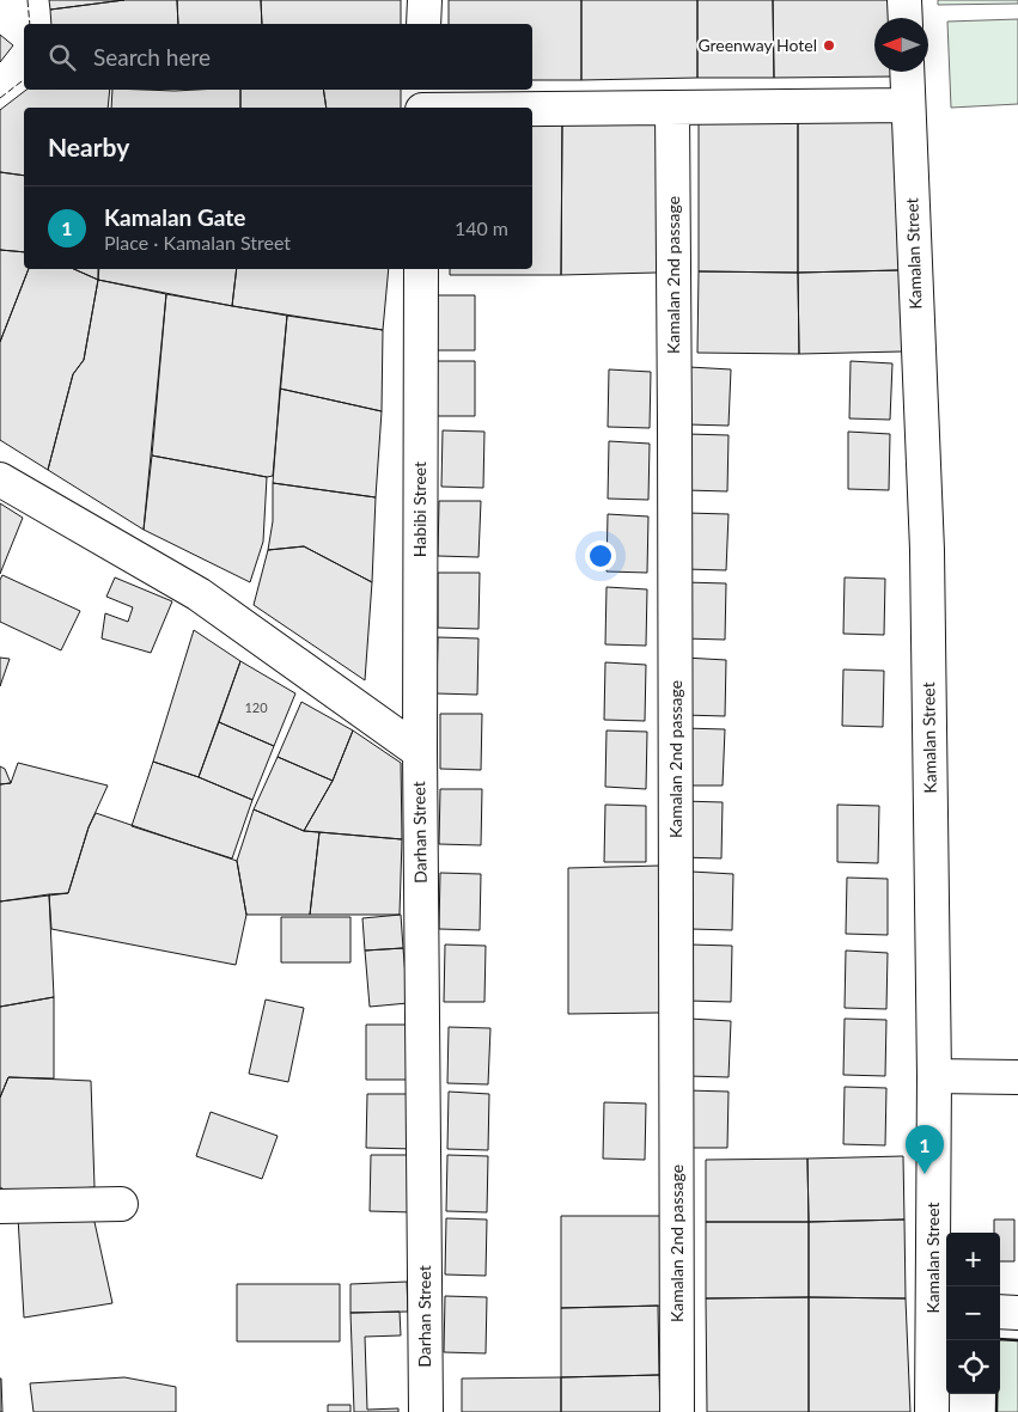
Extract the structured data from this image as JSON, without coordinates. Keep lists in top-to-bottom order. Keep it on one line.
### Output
{"streets":{"street":["Kamalan Street","Kamalan 2nd passage","Habibi Street","Darhan Street"]},"crossings":[["Habibi Street","Darhan Street"]],"places":["Greenway Hotel"],"house_numbers":["120"],"north":"left","page":{"search":"Search here","heading":"Nearby","list":[{"mark":"1","name":"Kamalan Gate","note":"Place · Kamalan Street","value":"140 m"}],"pins":"1","map_buttons":["+","−"]}}
